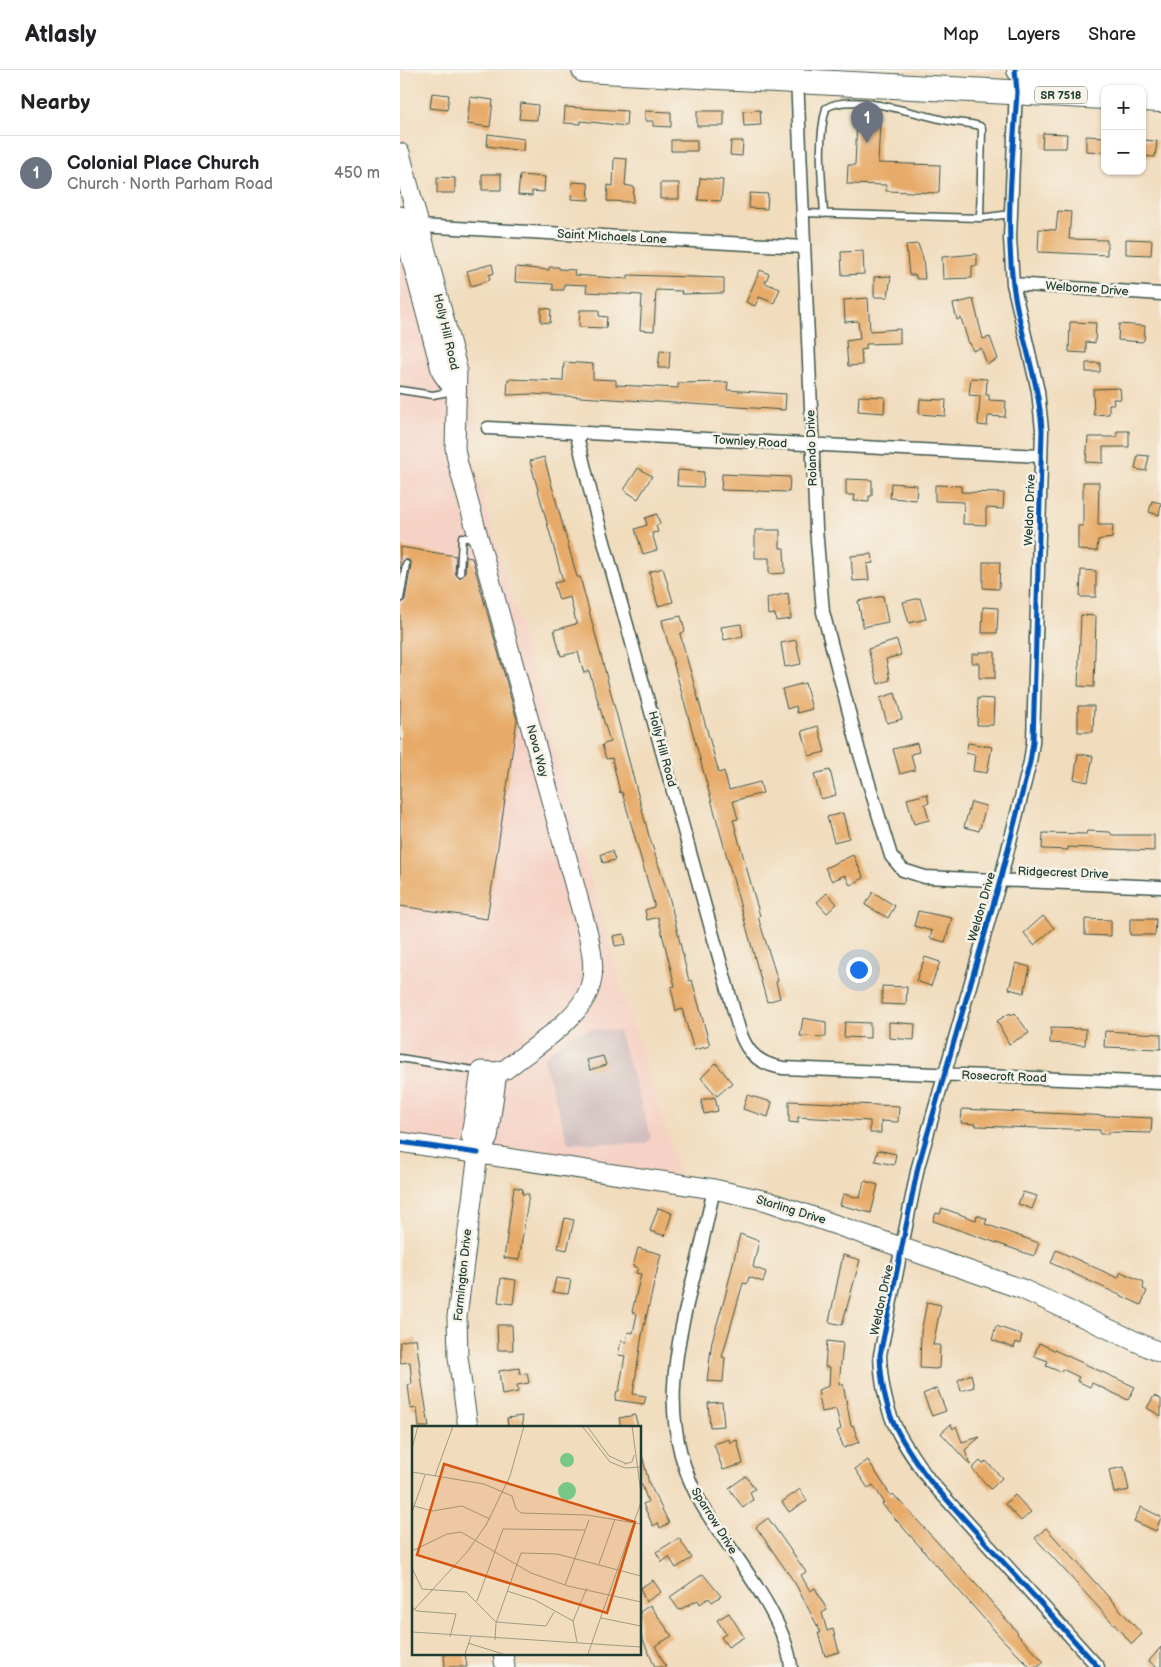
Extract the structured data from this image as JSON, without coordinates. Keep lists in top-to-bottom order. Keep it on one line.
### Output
{"streets":{"highway":["SR 7518"],"street":["Saint Michaels Lane","Welborne Drive","Holly Hill Road","Townley Road","Rolando Drive","Weldon Drive","Nova Way","Ridgecrest Drive","Rosecroft Road","Starling Drive","Farmington Drive","Sparrow Drive"]},"crossings":[["SR 7518","Rolando Drive"],["SR 7518","Weldon Drive"],["Saint Michaels Lane","Holly Hill Road"],["Saint Michaels Lane","Rolando Drive"],["Welborne Drive","Weldon Drive"],["Holly Hill Road","Townley Road"],["Holly Hill Road","Nova Way"],["Holly Hill Road","Rosecroft Road"],["Townley Road","Rolando Drive"],["Townley Road","Weldon Drive"],["Rolando Drive","Ridgecrest Drive"],["Weldon Drive","Ridgecrest Drive"],["Weldon Drive","Rosecroft Road"],["Weldon Drive","Starling Drive"],["Starling Drive","Farmington Drive"],["Starling Drive","Sparrow Drive"]],"page":{"header":"Atlasly","nav":["Map","Layers","Share"],"heading":"Nearby","map_buttons":["+","−"],"pins":"1","list":[{"mark":"1","name":"Colonial Place Church","note":"Church · North Parham Road","value":"450 m"}]}}
